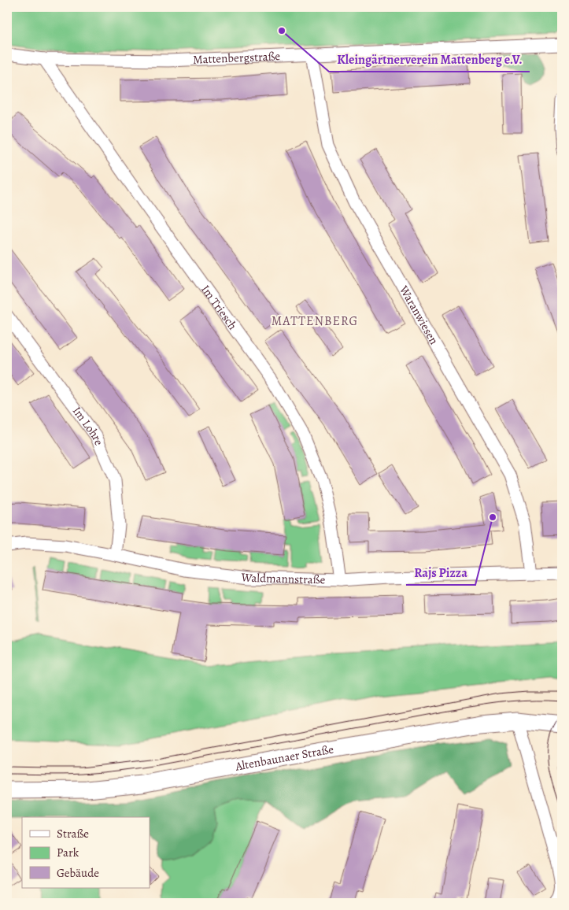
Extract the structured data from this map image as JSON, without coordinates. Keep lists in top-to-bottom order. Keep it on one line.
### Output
{"streets":{"main road":["Altenbaunaer Straße"],"street":["Mattenbergstraße","Im Triesch","Waranwiesen","Im Lohre","Waldmannstraße"]},"crossings":[["Mattenbergstraße","Im Triesch"],["Mattenbergstraße","Waranwiesen"],["Im Triesch","Waldmannstraße"],["Waranwiesen","Waldmannstraße"],["Im Lohre","Waldmannstraße"]],"districts":["MATTENBERG"],"places":["Kleingärtnerverein Mattenberg e.V.","Rajs Pizza"],"legend":["Straße","Park","Gebäude"]}
